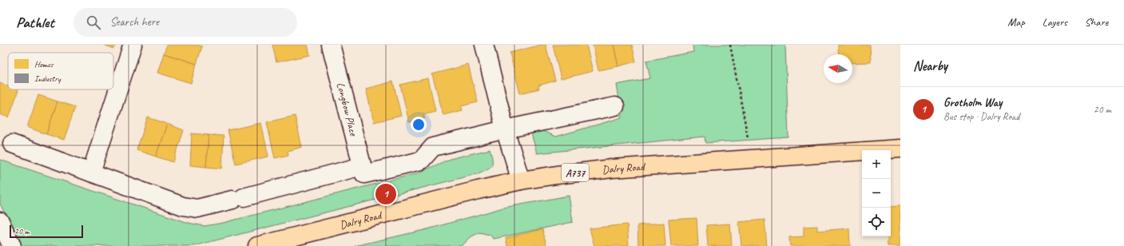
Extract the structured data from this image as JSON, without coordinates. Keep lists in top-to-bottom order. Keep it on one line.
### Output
{"streets":{"highway":["Dalry Road","A737"],"street":["Longbow Place"]},"legend":["Homes","Industry"],"scale_bar":"20 m","north":"left","page":{"header":"Pathlet","search":"Search here","nav":["Map","Layers","Share"],"heading":"Nearby","list":[{"mark":"1","name":"Grotholm Way","note":"Bus stop · Dalry Road","value":"20 m"}],"map_buttons":["+","−"],"pins":"1","scale":"20 m"}}
